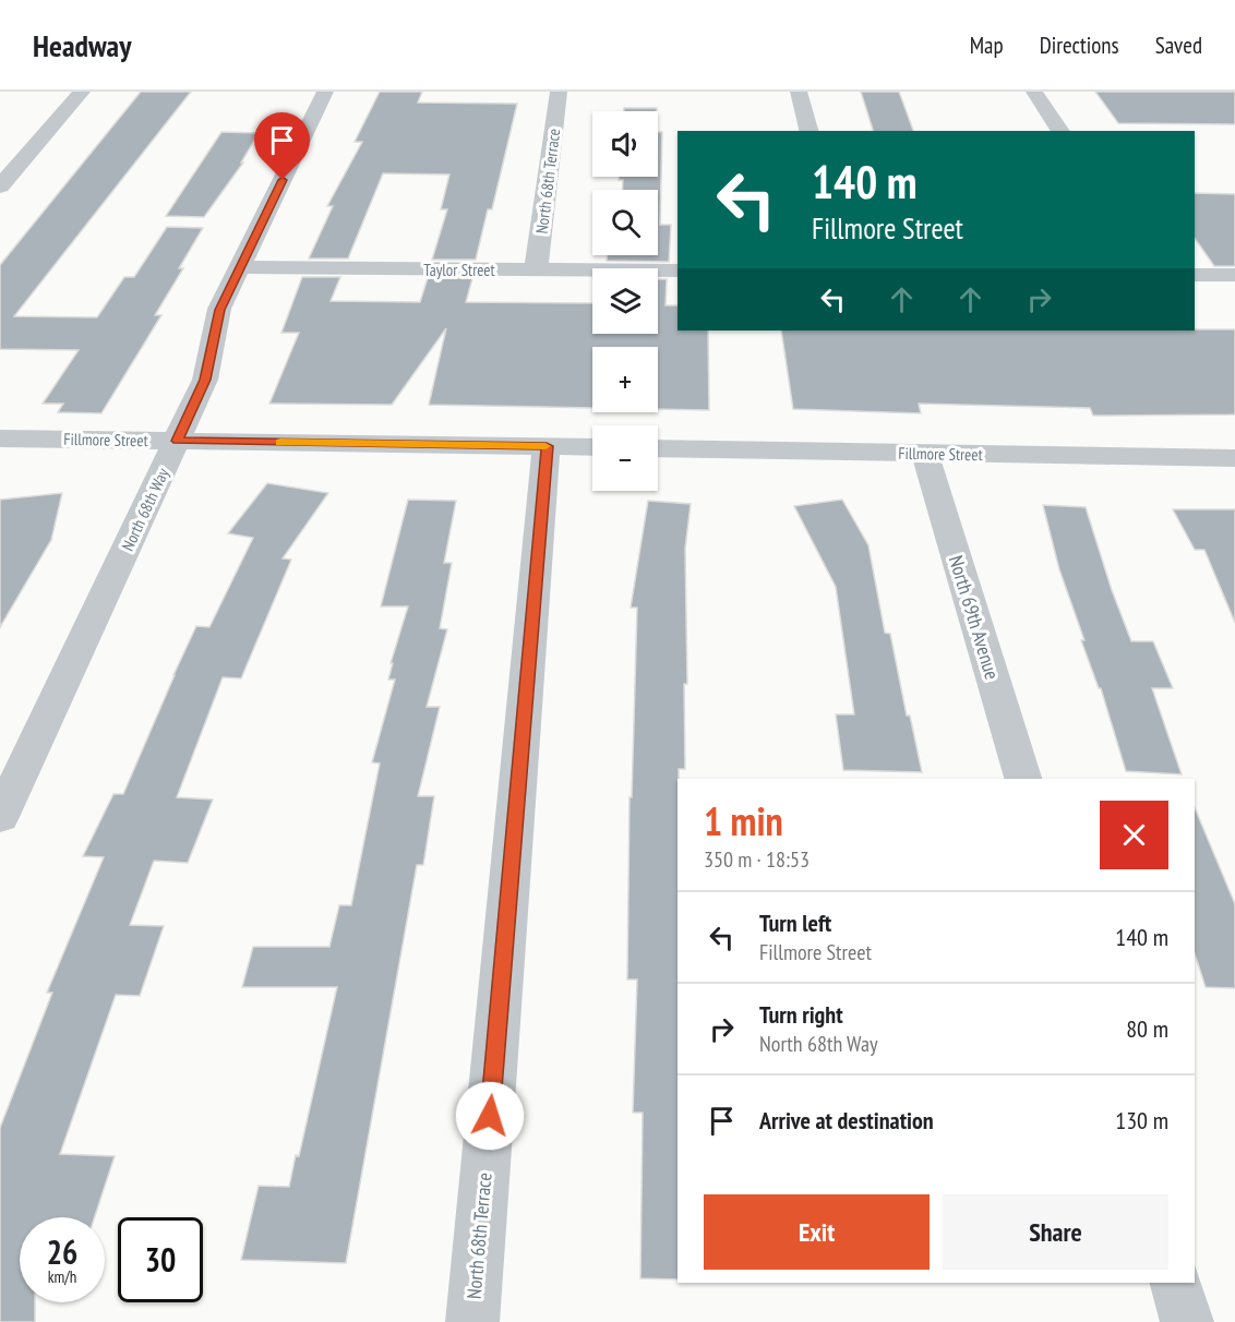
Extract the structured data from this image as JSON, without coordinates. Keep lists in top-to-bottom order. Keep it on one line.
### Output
{"streets":{"street":["North 68th Terrace","Taylor Street","Fillmore Street","North 68th Way","North 69th Avenue"]},"crossings":[["North 68th Terrace","Taylor Street"],["North 68th Terrace","Fillmore Street"],["Taylor Street","North 68th Way"],["Fillmore Street","North 68th Way"],["Fillmore Street","North 69th Avenue"]],"page":{"header":"Headway","nav":["Map","Directions","Saved"],"map_buttons":["+","−"],"turn":["140 m","Fillmore Street"],"heading":["1 min","350 m · 18:53"],"list":[{"name":"Turn left","note":"Fillmore Street","value":"140 m"},{"name":"Turn right","note":"North 68th Way","value":"80 m"},{"name":"Arrive at destination","value":"130 m"}],"buttons":["Exit","Share"],"speed":"26 km/h","limit":"30"}}
